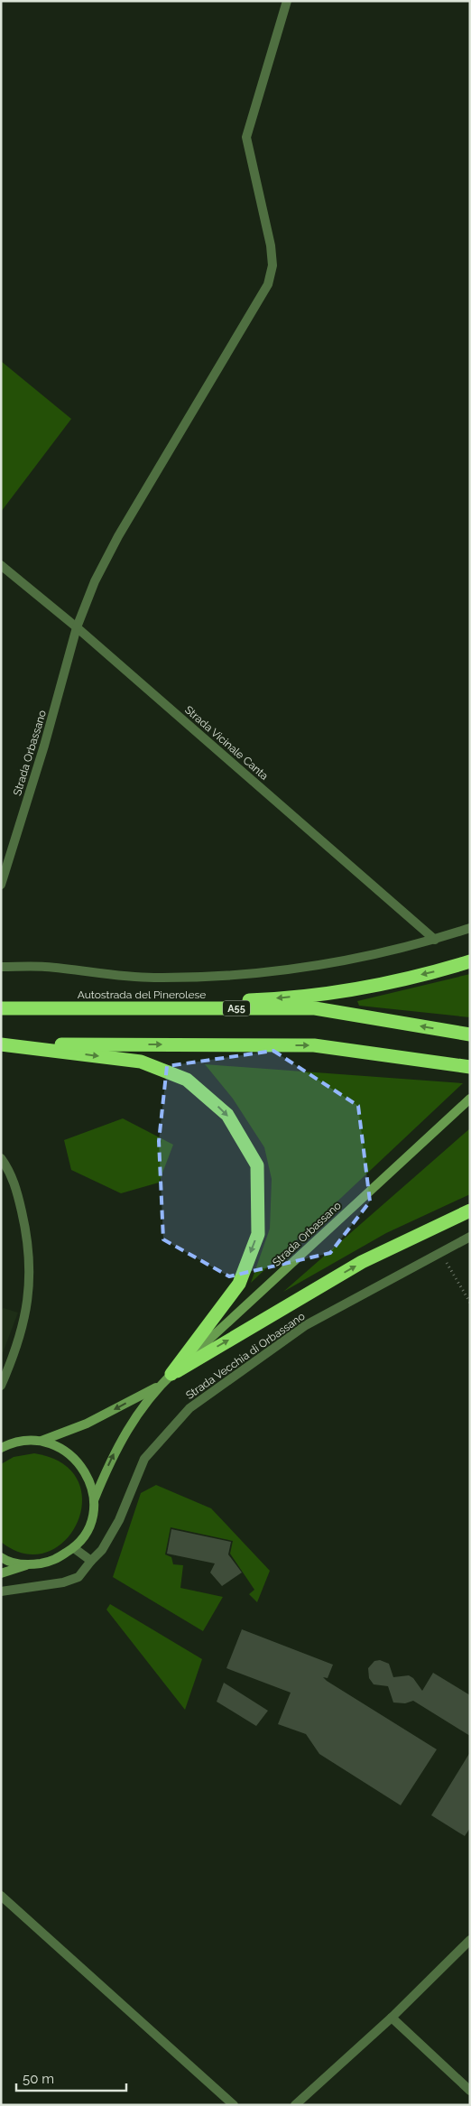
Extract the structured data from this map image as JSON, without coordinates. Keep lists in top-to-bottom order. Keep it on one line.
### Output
{"streets":{"highway":["Autostrada del Pinerolese","A55"],"main road":["Strada Orbassano"],"street":["Strada Vicinale Canta","Strada Vecchia di Orbassano"]},"crossings":[["Strada Vicinale Canta","Strada Orbassano"]],"scale_bar":"50 m"}
